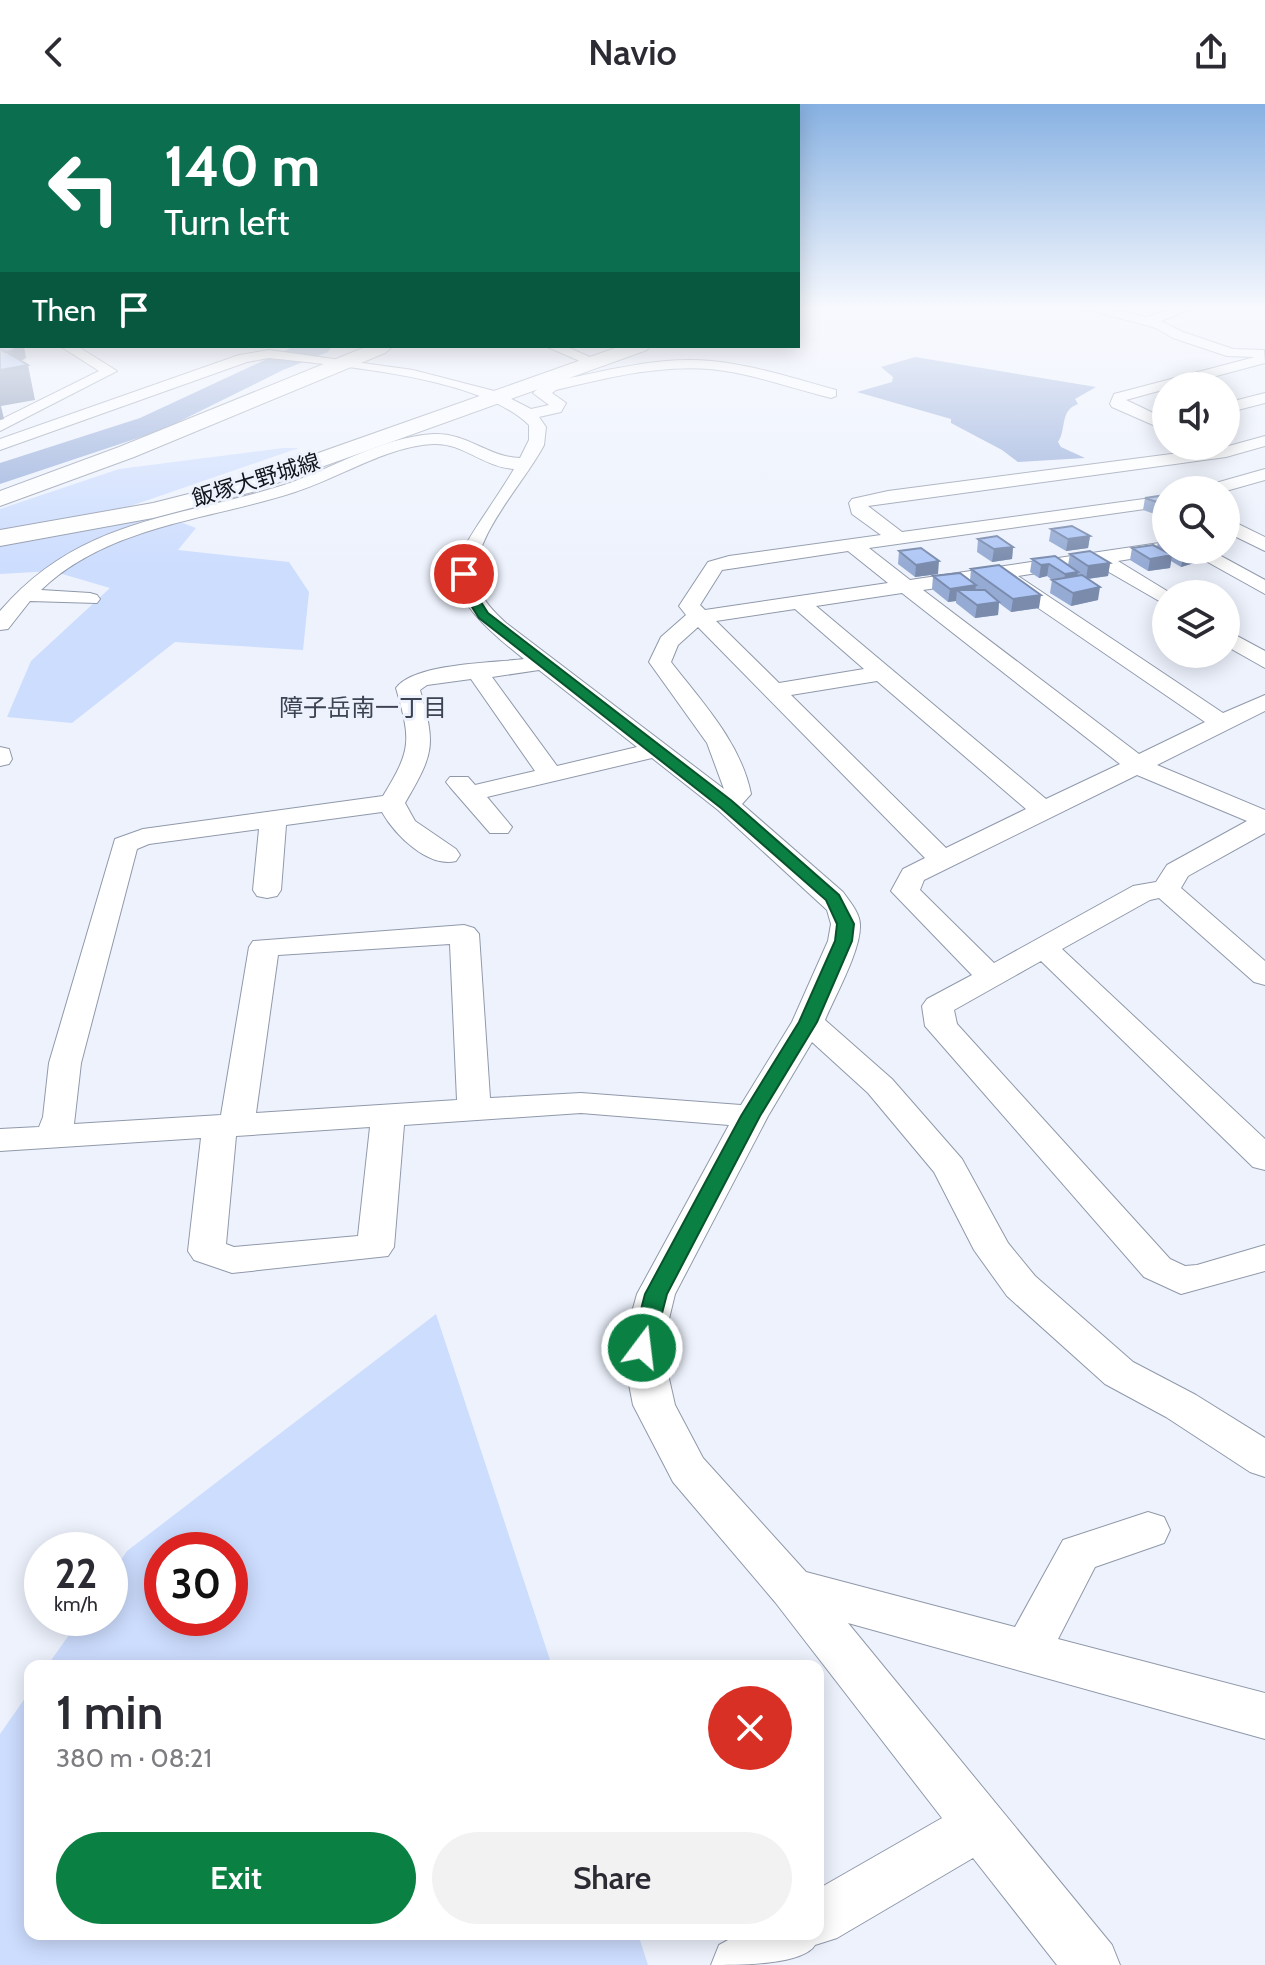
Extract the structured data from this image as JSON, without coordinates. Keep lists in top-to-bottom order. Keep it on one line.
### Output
{"streets":{"main road":["飯塚大野城線"]},"districts":["障子岳南一丁目"],"page":{"header":"Navio","turn":["140 m","Turn left"],"then":"Then","speed":"22 km/h","limit":"30","heading":["1 min","380 m · 08:21"],"buttons":["Exit","Share"]}}
